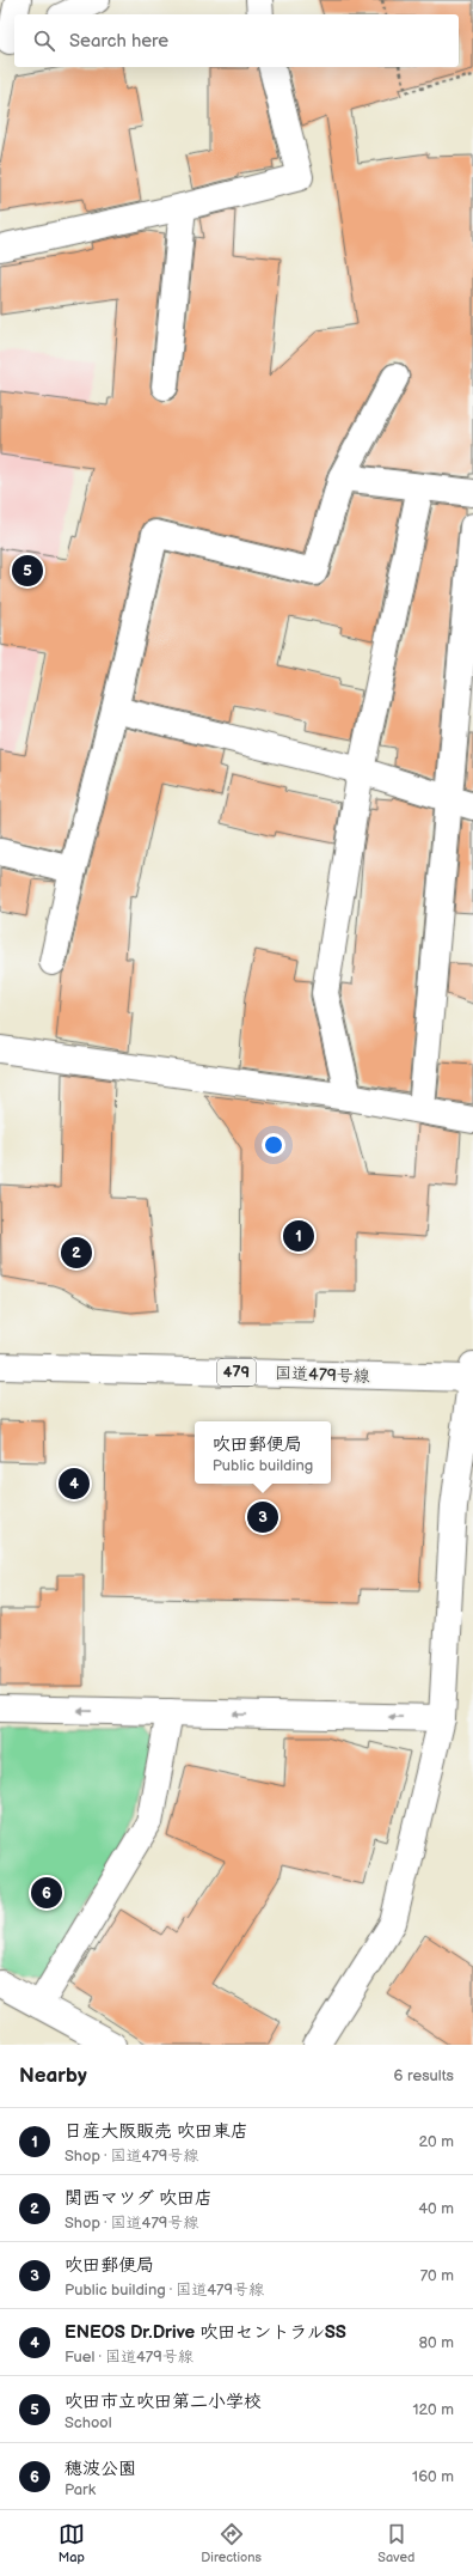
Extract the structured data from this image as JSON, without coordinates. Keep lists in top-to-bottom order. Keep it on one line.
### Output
{"streets":{"main road":["479","国道479号線"]},"page":{"search":"Search here","pins":["5","1","2","4","3","6"],"popup":["吹田郵便局","Public building"],"heading":["Nearby","6 results"],"list":[{"mark":"1","name":"日産大阪販売 吹田東店","note":"Shop · 国道479号線","value":"20 m"},{"mark":"2","name":"関西マツダ 吹田店","note":"Shop · 国道479号線","value":"40 m"},{"mark":"3","name":"吹田郵便局","note":"Public building · 国道479号線","value":"70 m"},{"mark":"4","name":"ENEOS Dr.Drive 吹田セントラルSS","note":"Fuel · 国道479号線","value":"80 m"},{"mark":"5","name":"吹田市立吹田第二小学校","note":"School","value":"120 m"},{"mark":"6","name":"穂波公園","note":"Park","value":"160 m"}],"nav":["Map","Directions","Saved"]}}
